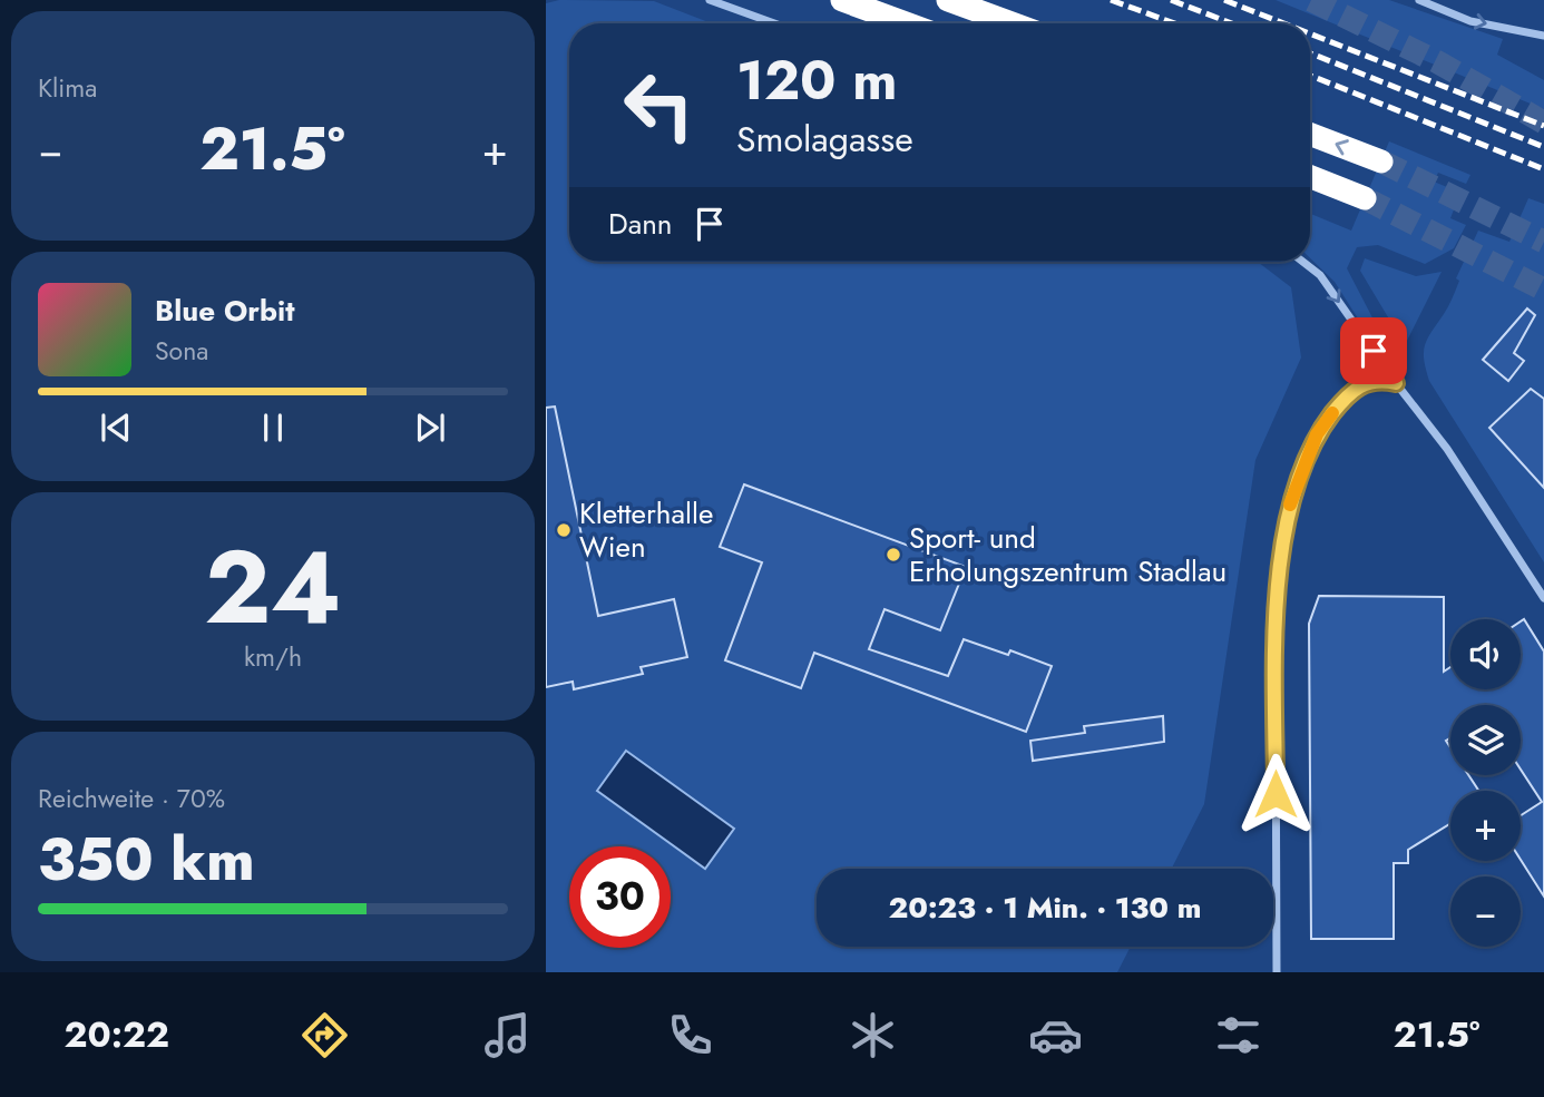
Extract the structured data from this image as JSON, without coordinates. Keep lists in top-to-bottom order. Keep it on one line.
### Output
{"places":["Kletterhalle Wien","Sport- und Erholungszentrum Stadlau"],"page":{"tile":["Klima",["24","km/h"],["Reichweite · 70%","350 km"]],"turn":["120 m","Smolagasse"],"heat":["−","21.5°","+"],"then":"Dann","song":["Blue Orbit","Sona"],"map_buttons":["+","−"],"limit":"30","trip":"20:23 · 1 Min. · 130 m","tabs":["20:22","21.5°"]}}
